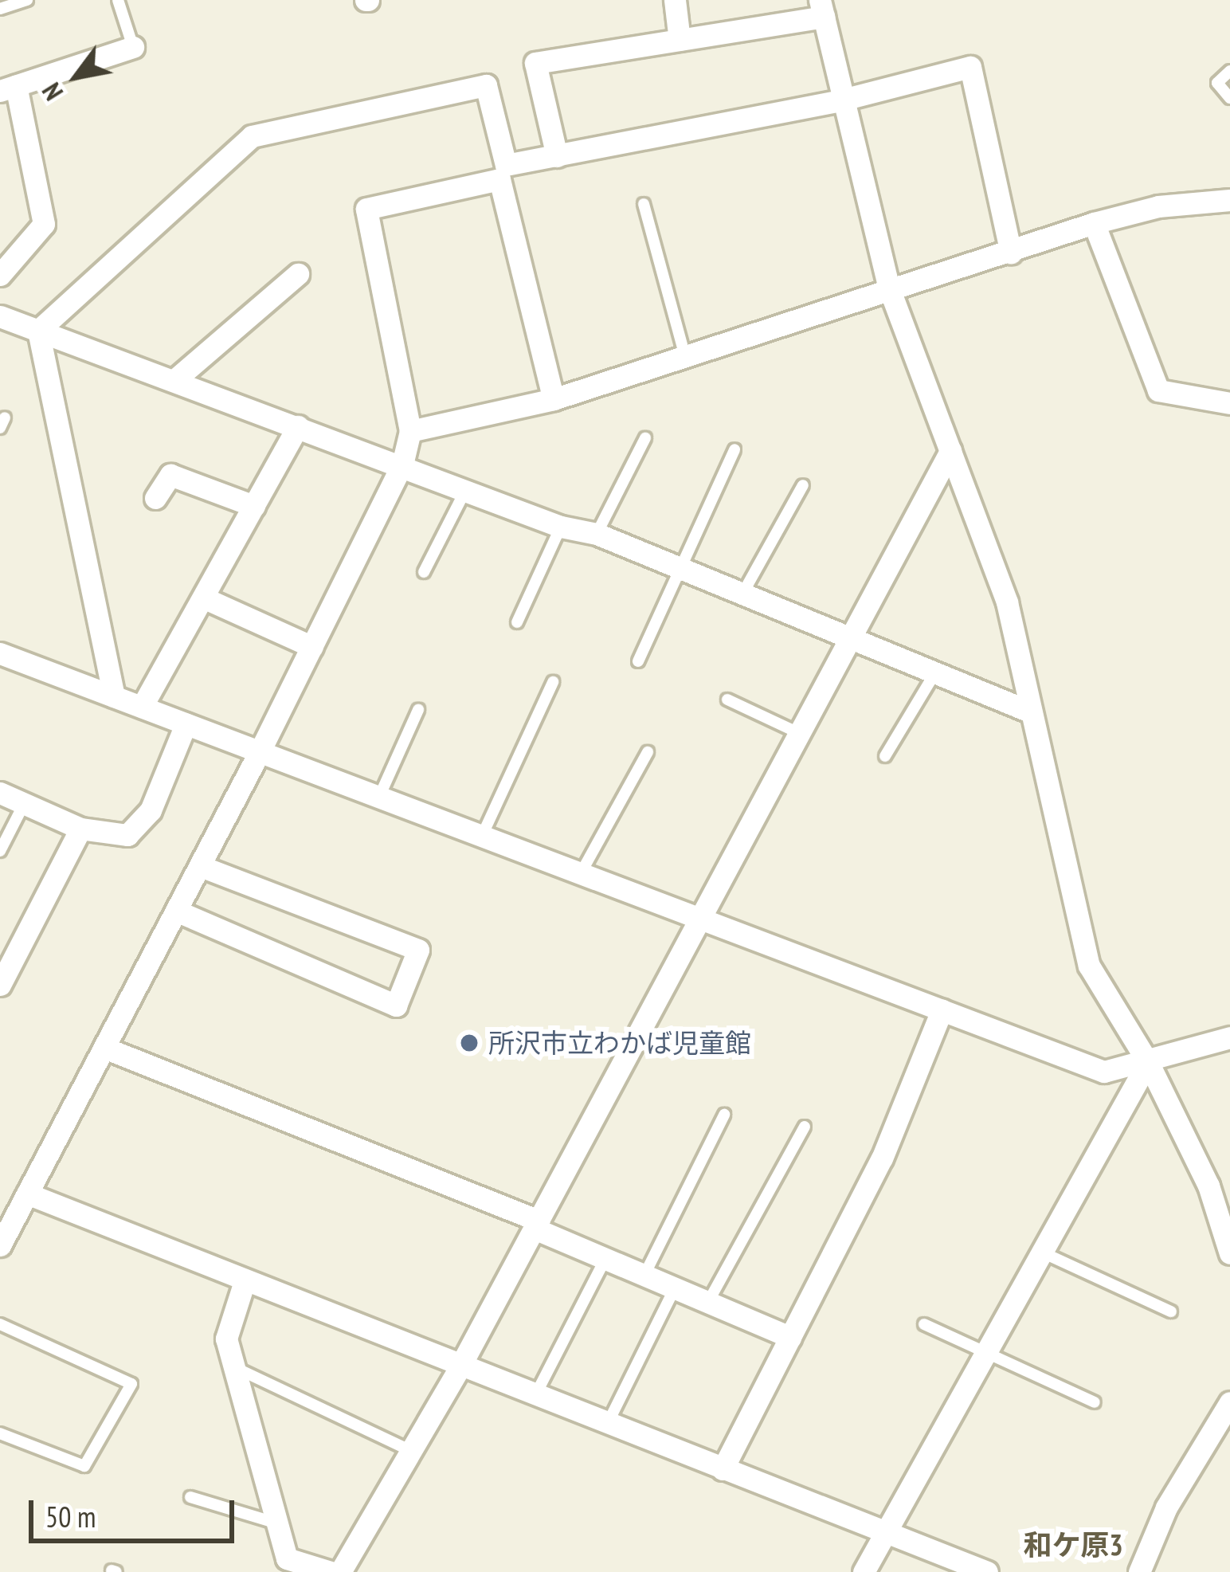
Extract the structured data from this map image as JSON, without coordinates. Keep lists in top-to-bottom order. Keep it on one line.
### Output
{"districts":["和ケ原3"],"places":["所沢市立わかば児童館"],"scale_bar":"50 m","north":"bottom left"}
